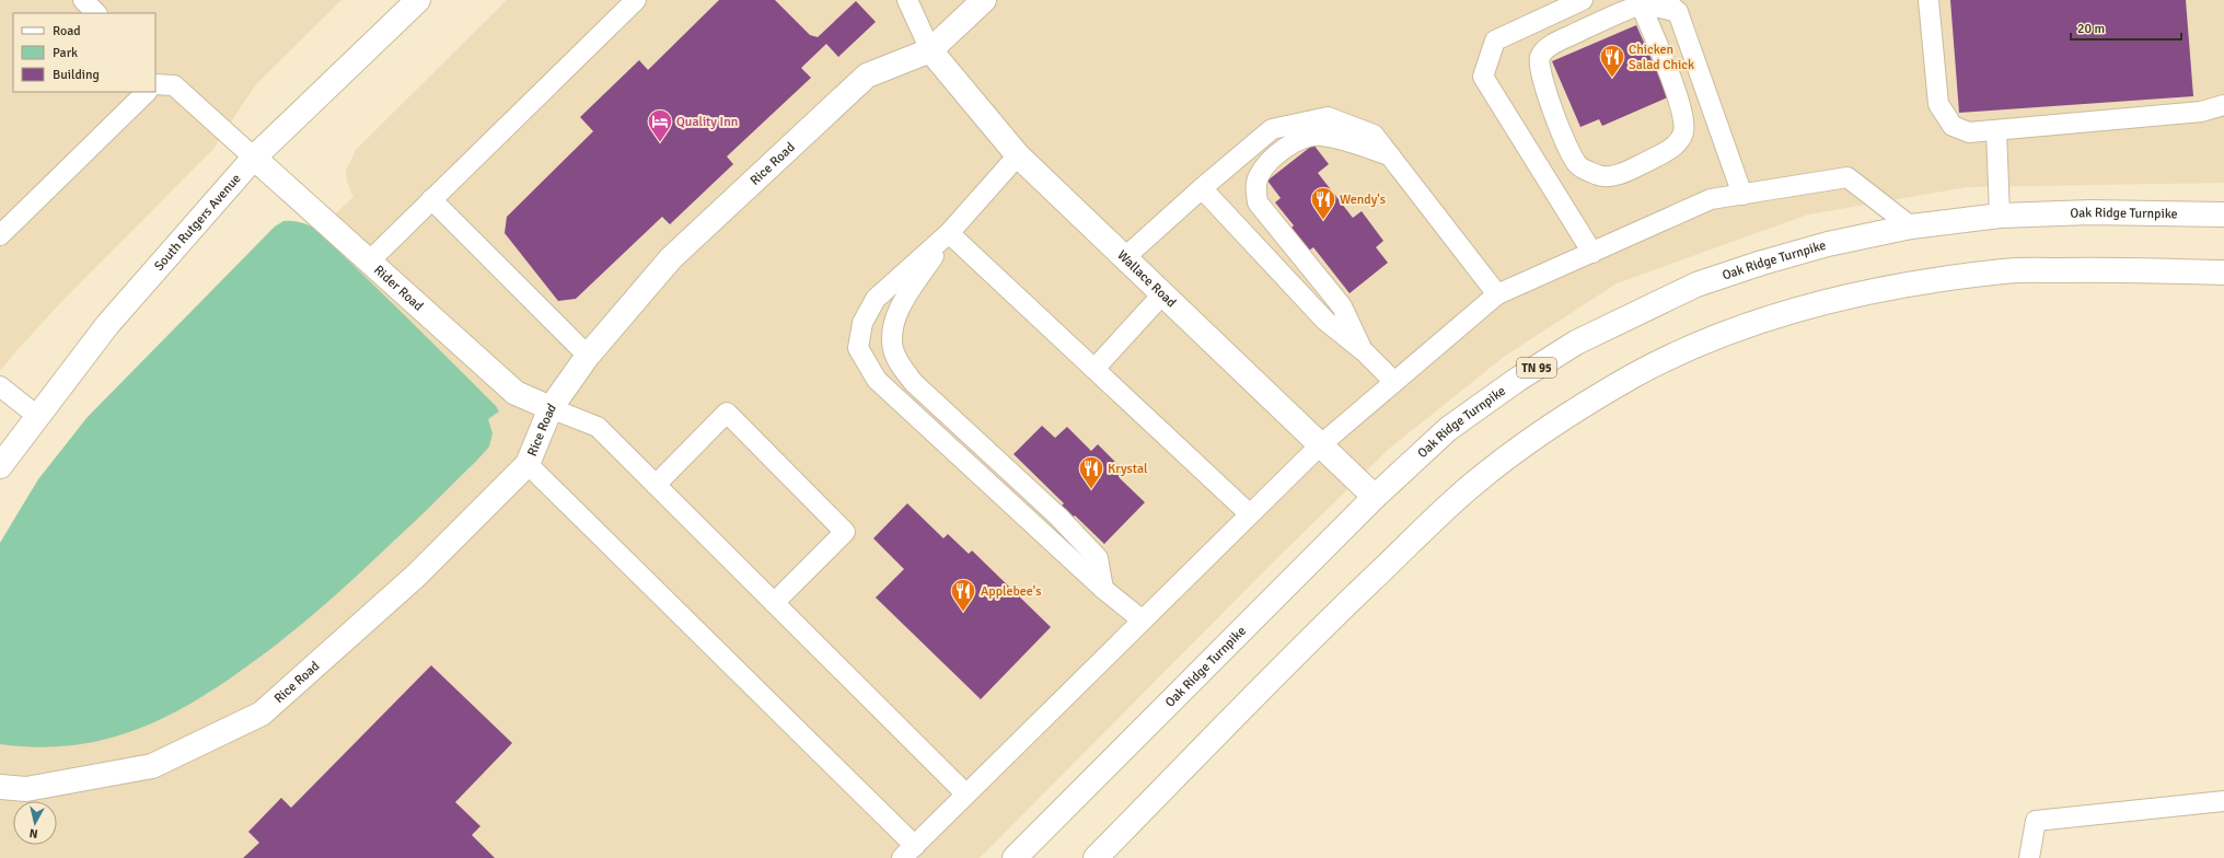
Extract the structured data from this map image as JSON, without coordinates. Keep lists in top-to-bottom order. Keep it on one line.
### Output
{"streets":{"main road":["Rice Road","Oak Ridge Turnpike","South Rutgers Avenue","Wallace Road","Rider Road","TN 95"]},"crossings":[["Rice Road","Wallace Road"],["Rice Road","Rider Road"],["Oak Ridge Turnpike","Wallace Road"],["South Rutgers Avenue","Rider Road"]],"places":{"restaurant":["Chicken Salad Chick","Wendy's","Krystal","Applebee's"],"hotel":["Quality Inn"]},"legend":["Road","Park","Building"],"scale_bar":"20 m","north":"bottom"}
